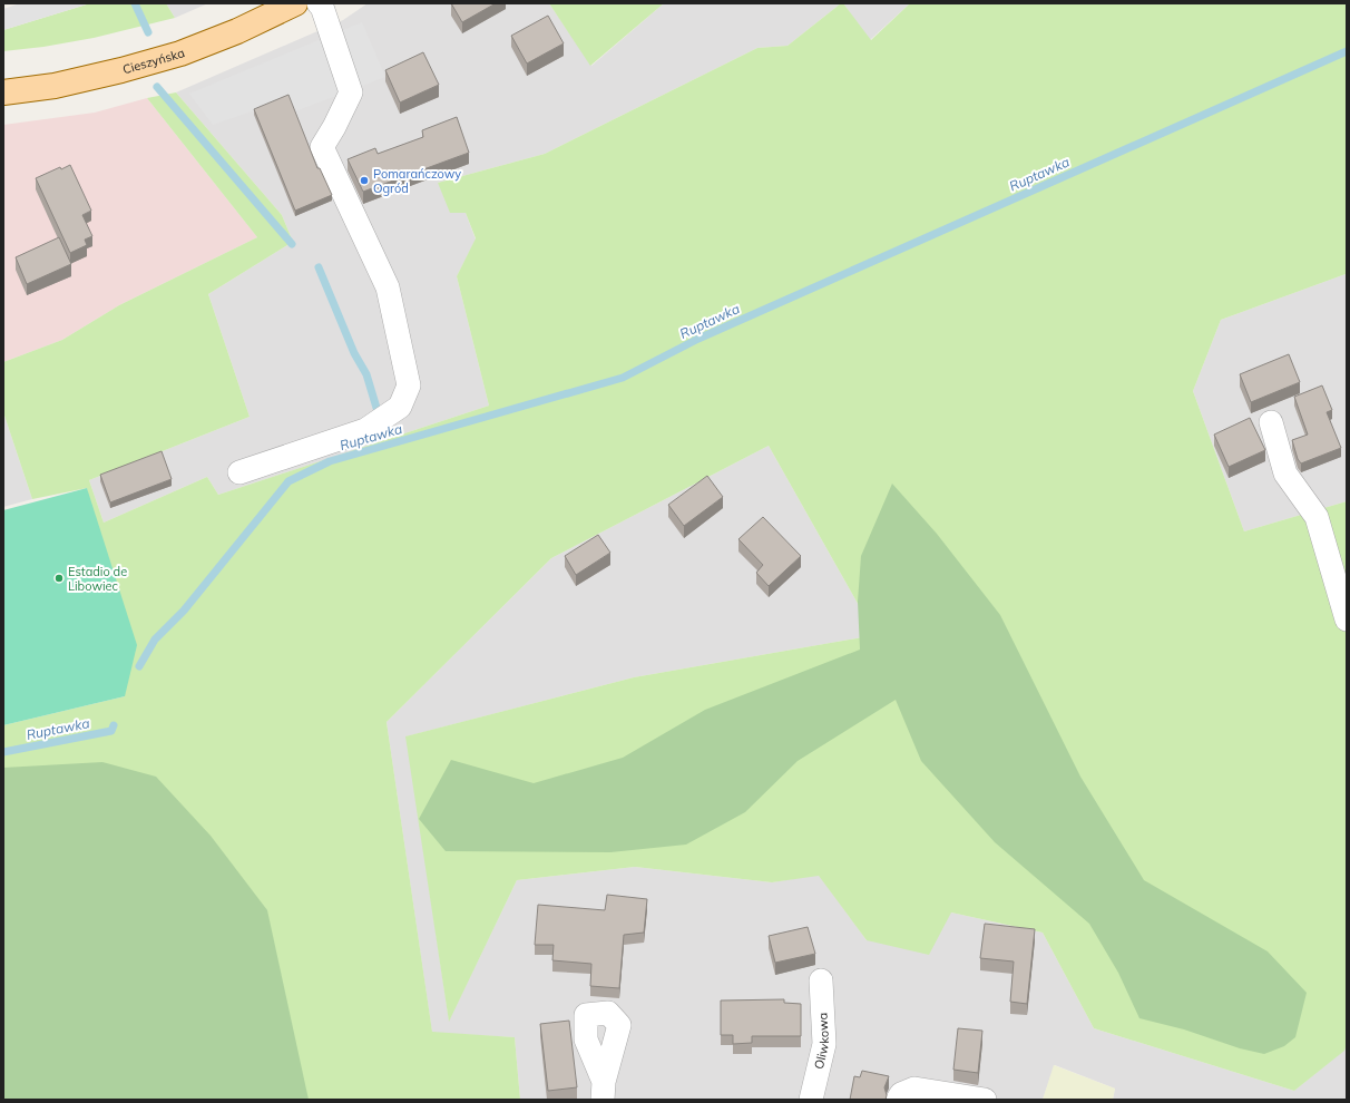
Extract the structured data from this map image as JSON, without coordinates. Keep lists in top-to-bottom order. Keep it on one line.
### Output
{"streets":{"main road":["Cieszyńska"],"lane":["Oliwkowa"]},"water":["Ruptawka"],"places":["Pomarańczowy Ogród","Estadio de Libowiec"]}
